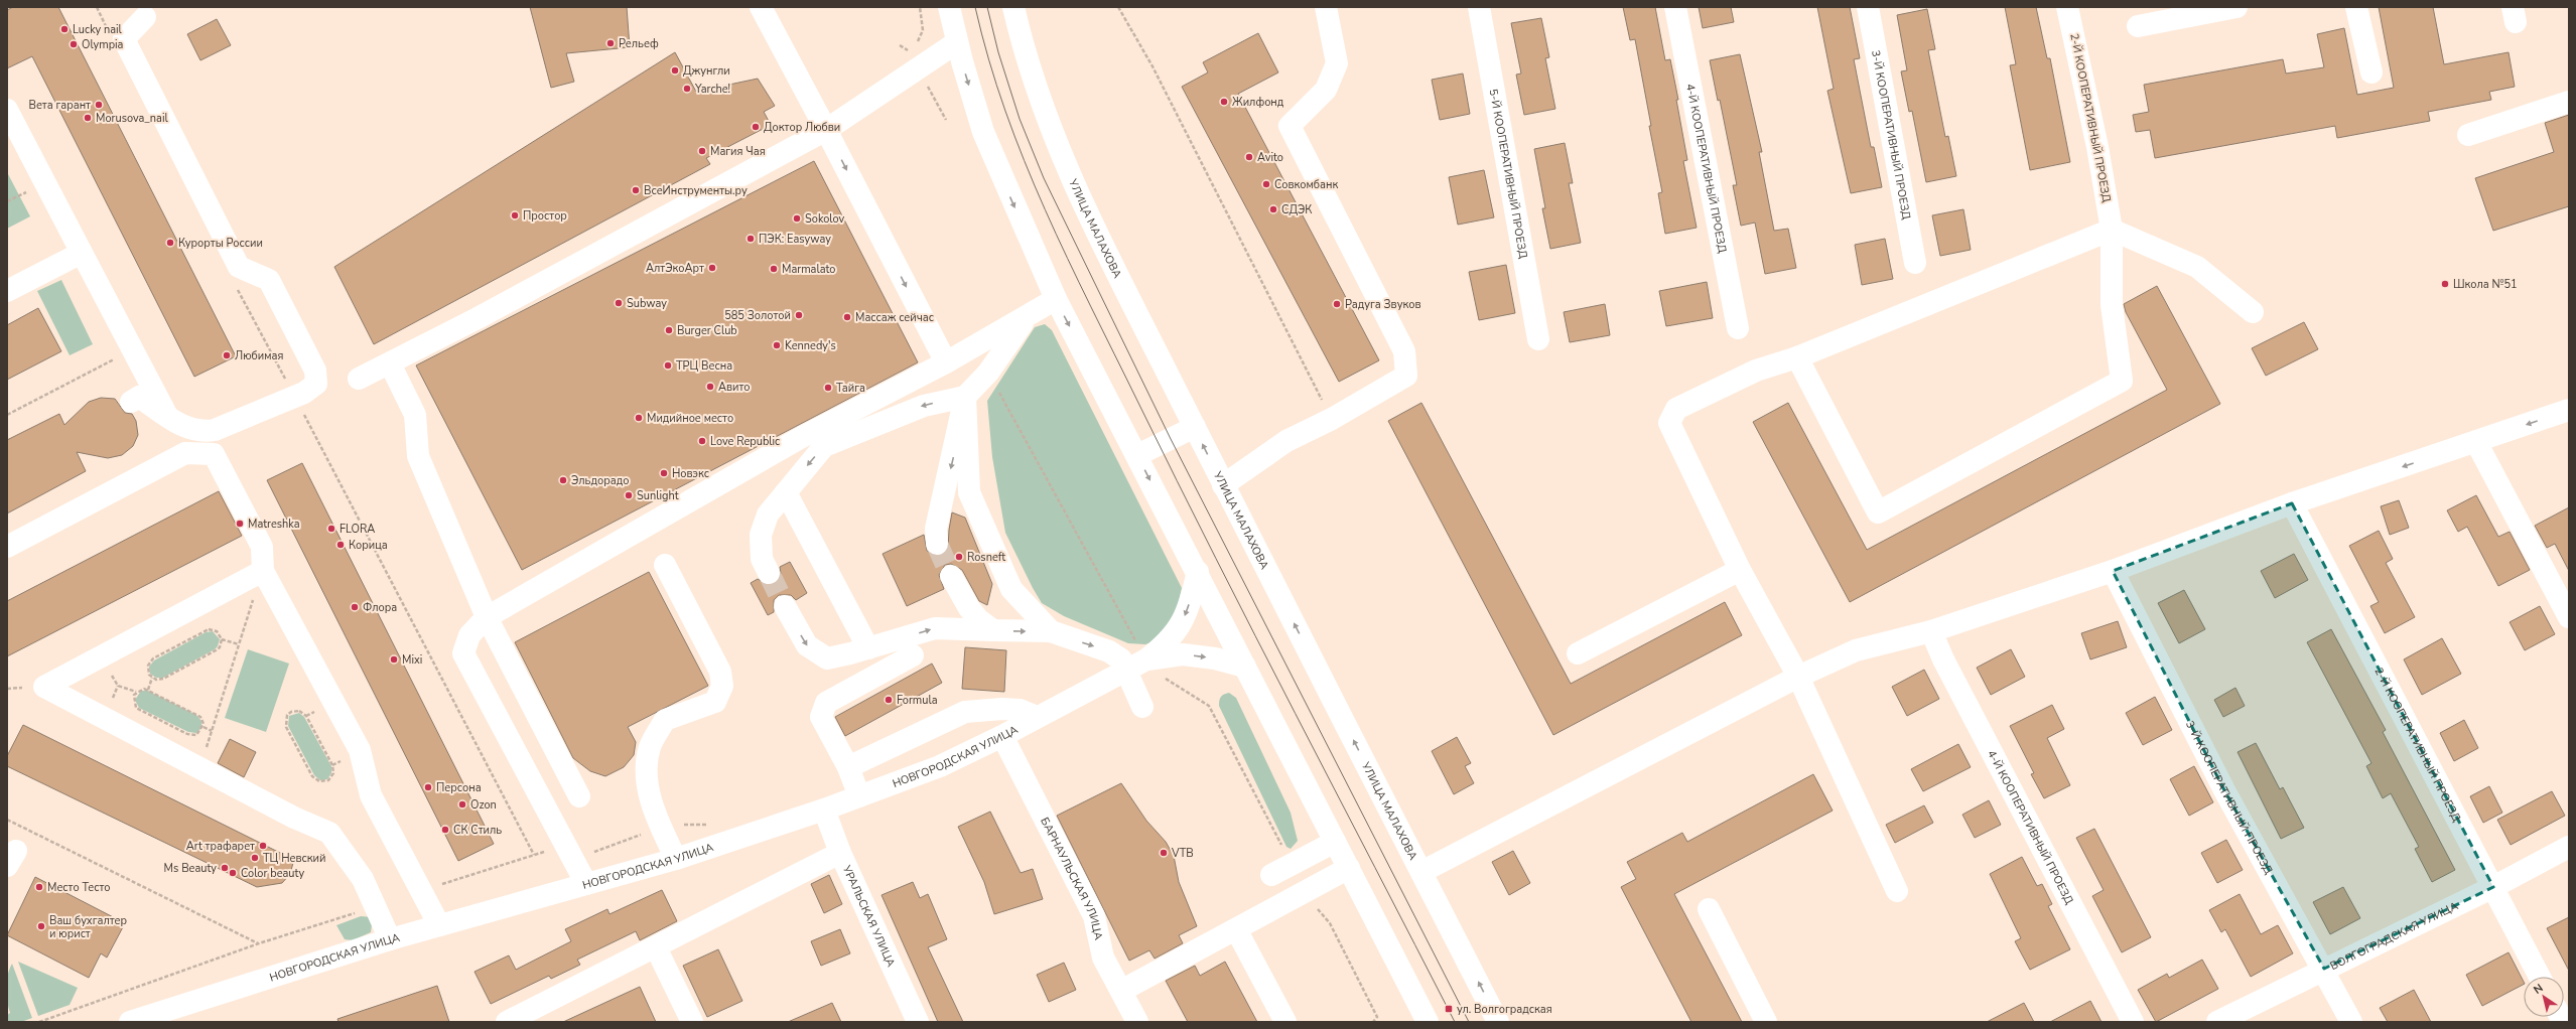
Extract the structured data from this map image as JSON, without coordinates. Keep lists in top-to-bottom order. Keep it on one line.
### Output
{"streets":{"street":["2-Й КООПЕРАТИВНЫЙ ПРОЕЗД","3-Й КООПЕРАТИВНЫЙ ПРОЕЗД","4-Й КООПЕРАТИВНЫЙ ПРОЕЗД","5-Й КООПЕРАТИВНЫЙ ПРОЕЗД","УЛИЦА МАЛАХОВА","НОВГОРОДСКАЯ УЛИЦА","БАРНАУЛЬСКАЯ УЛИЦА","УРАЛЬСКАЯ УЛИЦА","ВОЛГОГРАДСКАЯ УЛИЦА"]},"crossings":[["2-Й КООПЕРАТИВНЫЙ ПРОЕЗД","ВОЛГОГРАДСКАЯ УЛИЦА"],["3-Й КООПЕРАТИВНЫЙ ПРОЕЗД","ВОЛГОГРАДСКАЯ УЛИЦА"],["НОВГОРОДСКАЯ УЛИЦА","БАРНАУЛЬСКАЯ УЛИЦА"],["НОВГОРОДСКАЯ УЛИЦА","УРАЛЬСКАЯ УЛИЦА"]],"places":{"other":["Lucky nail","Рельеф","Olympia","Джунгли","Yarche!","Жилфонд","Вета гарант","Morusova_nail","Доктор Любви","Магия Чая","Avito","Совкомбанк","ВсеИнструменты.ру","СДЭК","Простор","Sokolov","ПЭК: Easyway","Курорты России","АлтЭкоАрт","Marmalato","Школа №51","Subway","Радуга Звуков","585 Золотой","Массаж сейчас","Burger Club","Kennedy's","Любимая","ТРЦ Весна","Авито","Тайга","Мидийное место","Love Republic","Новэкс","Эльдорадо","Sunlight","Matreshka","FLORA","Корица","Rosneft","Флора","Mixi","Formula","Персона","Ozon","СК Стиль","Art трафарет","VTB","ТЦ Невский","Ms Beauty","Color beauty","Место Тесто","Ваш бухгалтер и юрист"],"transit":["ул. Волгоградская"]},"north":"top left"}
